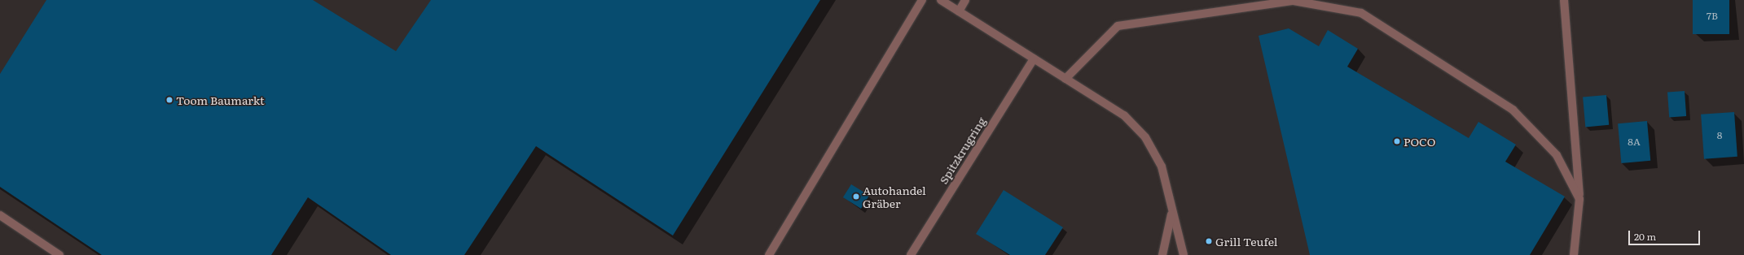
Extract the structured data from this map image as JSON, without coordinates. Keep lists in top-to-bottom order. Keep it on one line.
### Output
{"streets":{"street":["Spitzkrugring"]},"places":["Toom Baumarkt","POCO","Autohandel Gräber","Grill Teufel"],"house_numbers":["7B","8","8A"],"scale_bar":"20 m"}
